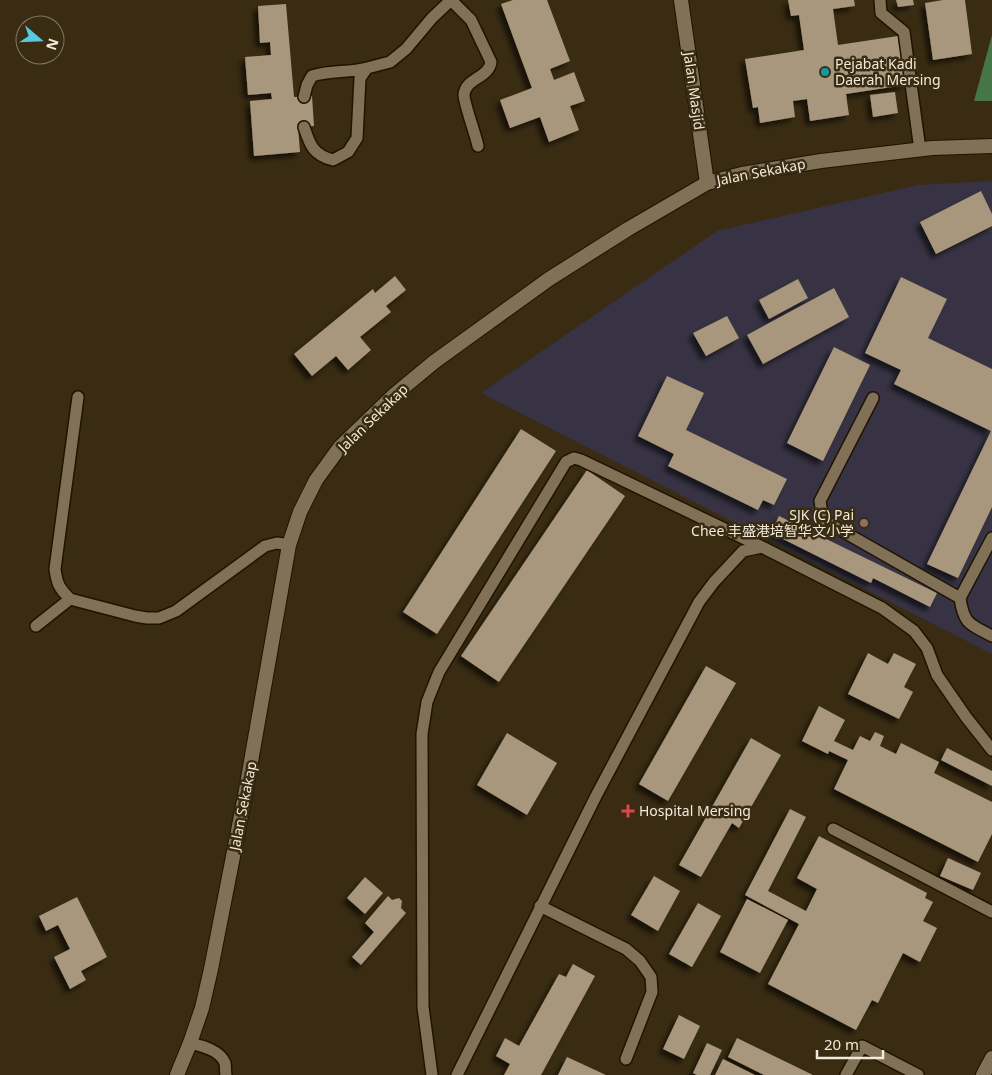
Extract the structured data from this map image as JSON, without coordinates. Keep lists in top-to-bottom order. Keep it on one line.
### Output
{"streets":{"street":["Jalan Masjid","Jalan Sekakap"]},"crossings":[["Jalan Masjid","Jalan Sekakap"]],"places":{"other":["Pejabat Kadi Daerah Mersing","SJK (C) Pai Chee 丰盛港培智华文小学"],"health":["Hospital Mersing"]},"scale_bar":"20 m","north":"right"}
